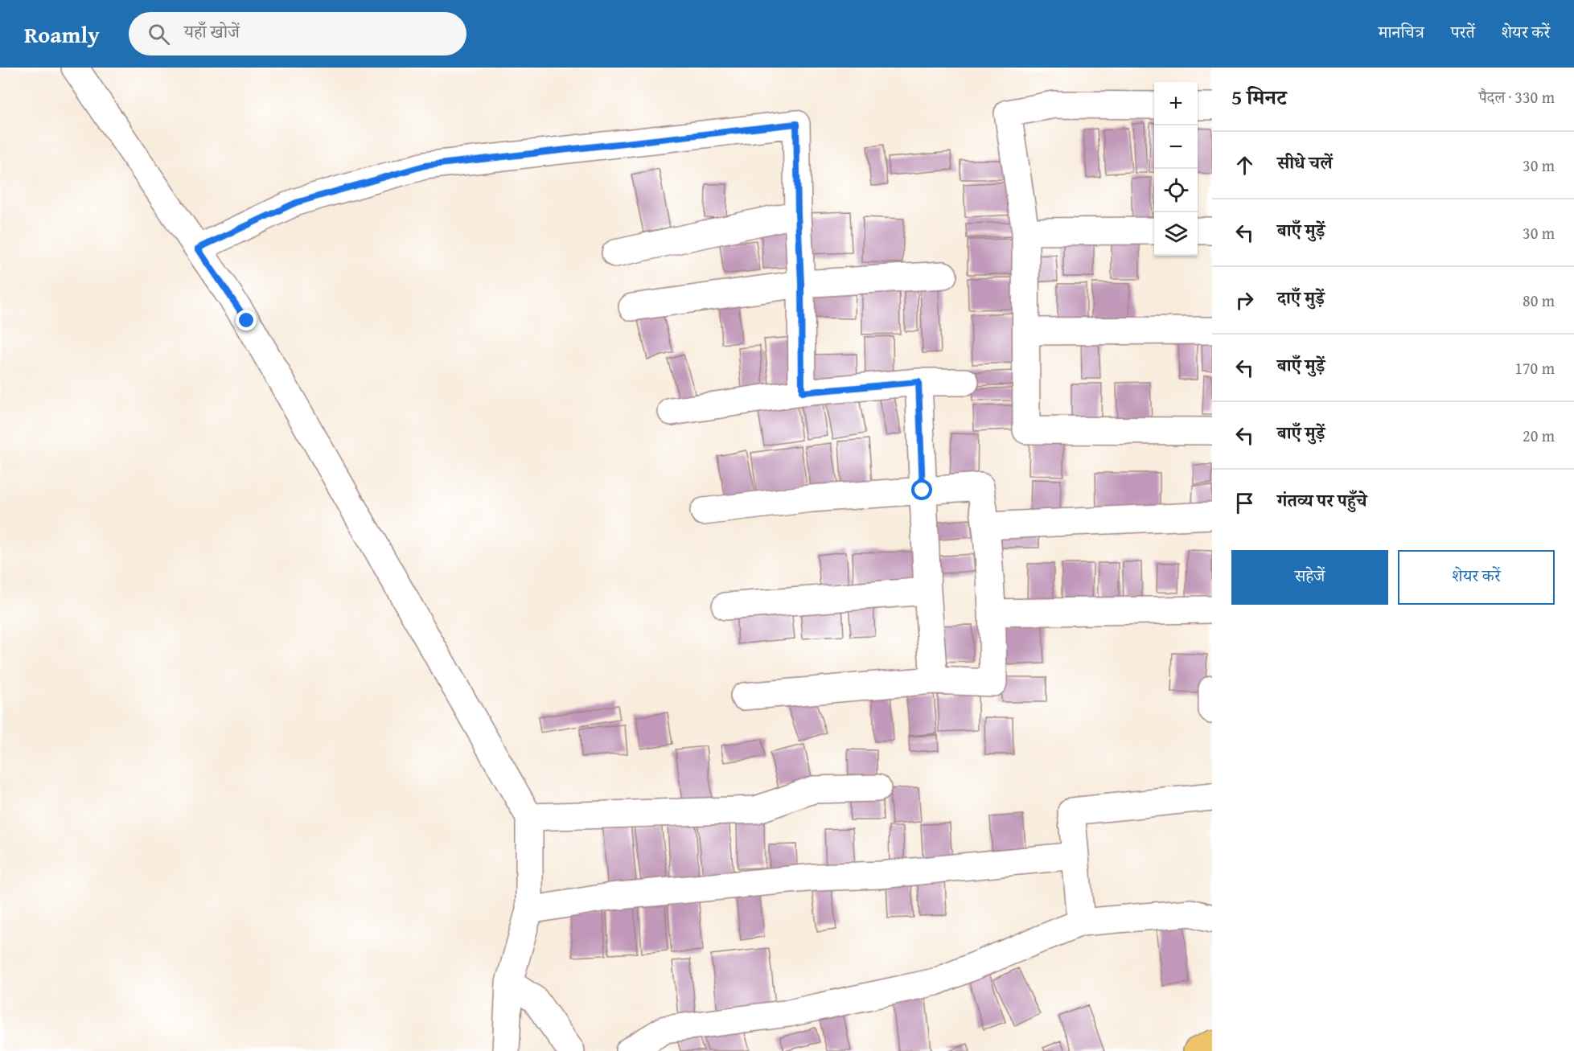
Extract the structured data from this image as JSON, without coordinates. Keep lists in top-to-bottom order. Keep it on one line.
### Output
{"page":{"header":"Roamly","search":"यहाँ खोजें","nav":["मानचित्र","परतें","शेयर करें"],"heading":["5 मिनट","पैदल · 330 m"],"map_buttons":["+","−"],"list":[["सीधे चलें","30 m"],["बाएँ मुड़ें","30 m"],["दाएँ मुड़ें","80 m"],["बाएँ मुड़ें","170 m"],["बाएँ मुड़ें","20 m"],"गंतव्य पर पहुँचे"],"buttons":["सहेजें","शेयर करें"]}}
